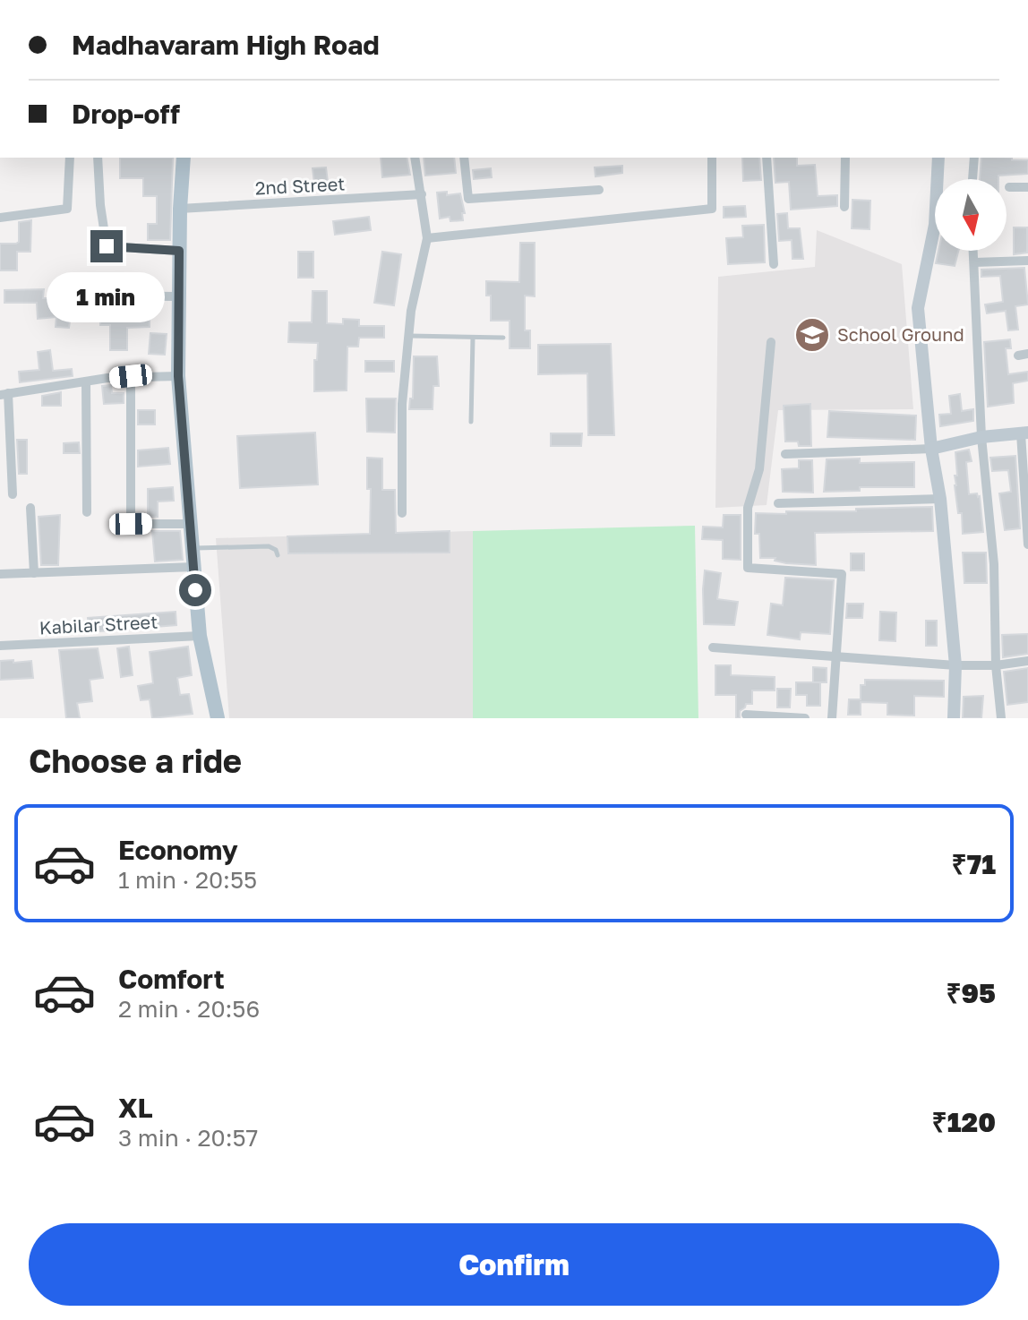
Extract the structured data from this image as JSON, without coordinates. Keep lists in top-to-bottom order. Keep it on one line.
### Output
{"streets":{"street":["2nd Street","Kabilar Street"]},"places":{"school or university":["School Ground"]},"north":"bottom","page":{"banner":["Madhavaram High Road","Drop-off"],"bubble":"1 min","heading":"Choose a ride","list":[{"name":"Economy","note":"1 min · 20:55","value":"₹71"},{"name":"Comfort","note":"2 min · 20:56","value":"₹95"},{"name":"XL","note":"3 min · 20:57","value":"₹120"}],"buttons":"Confirm"}}
